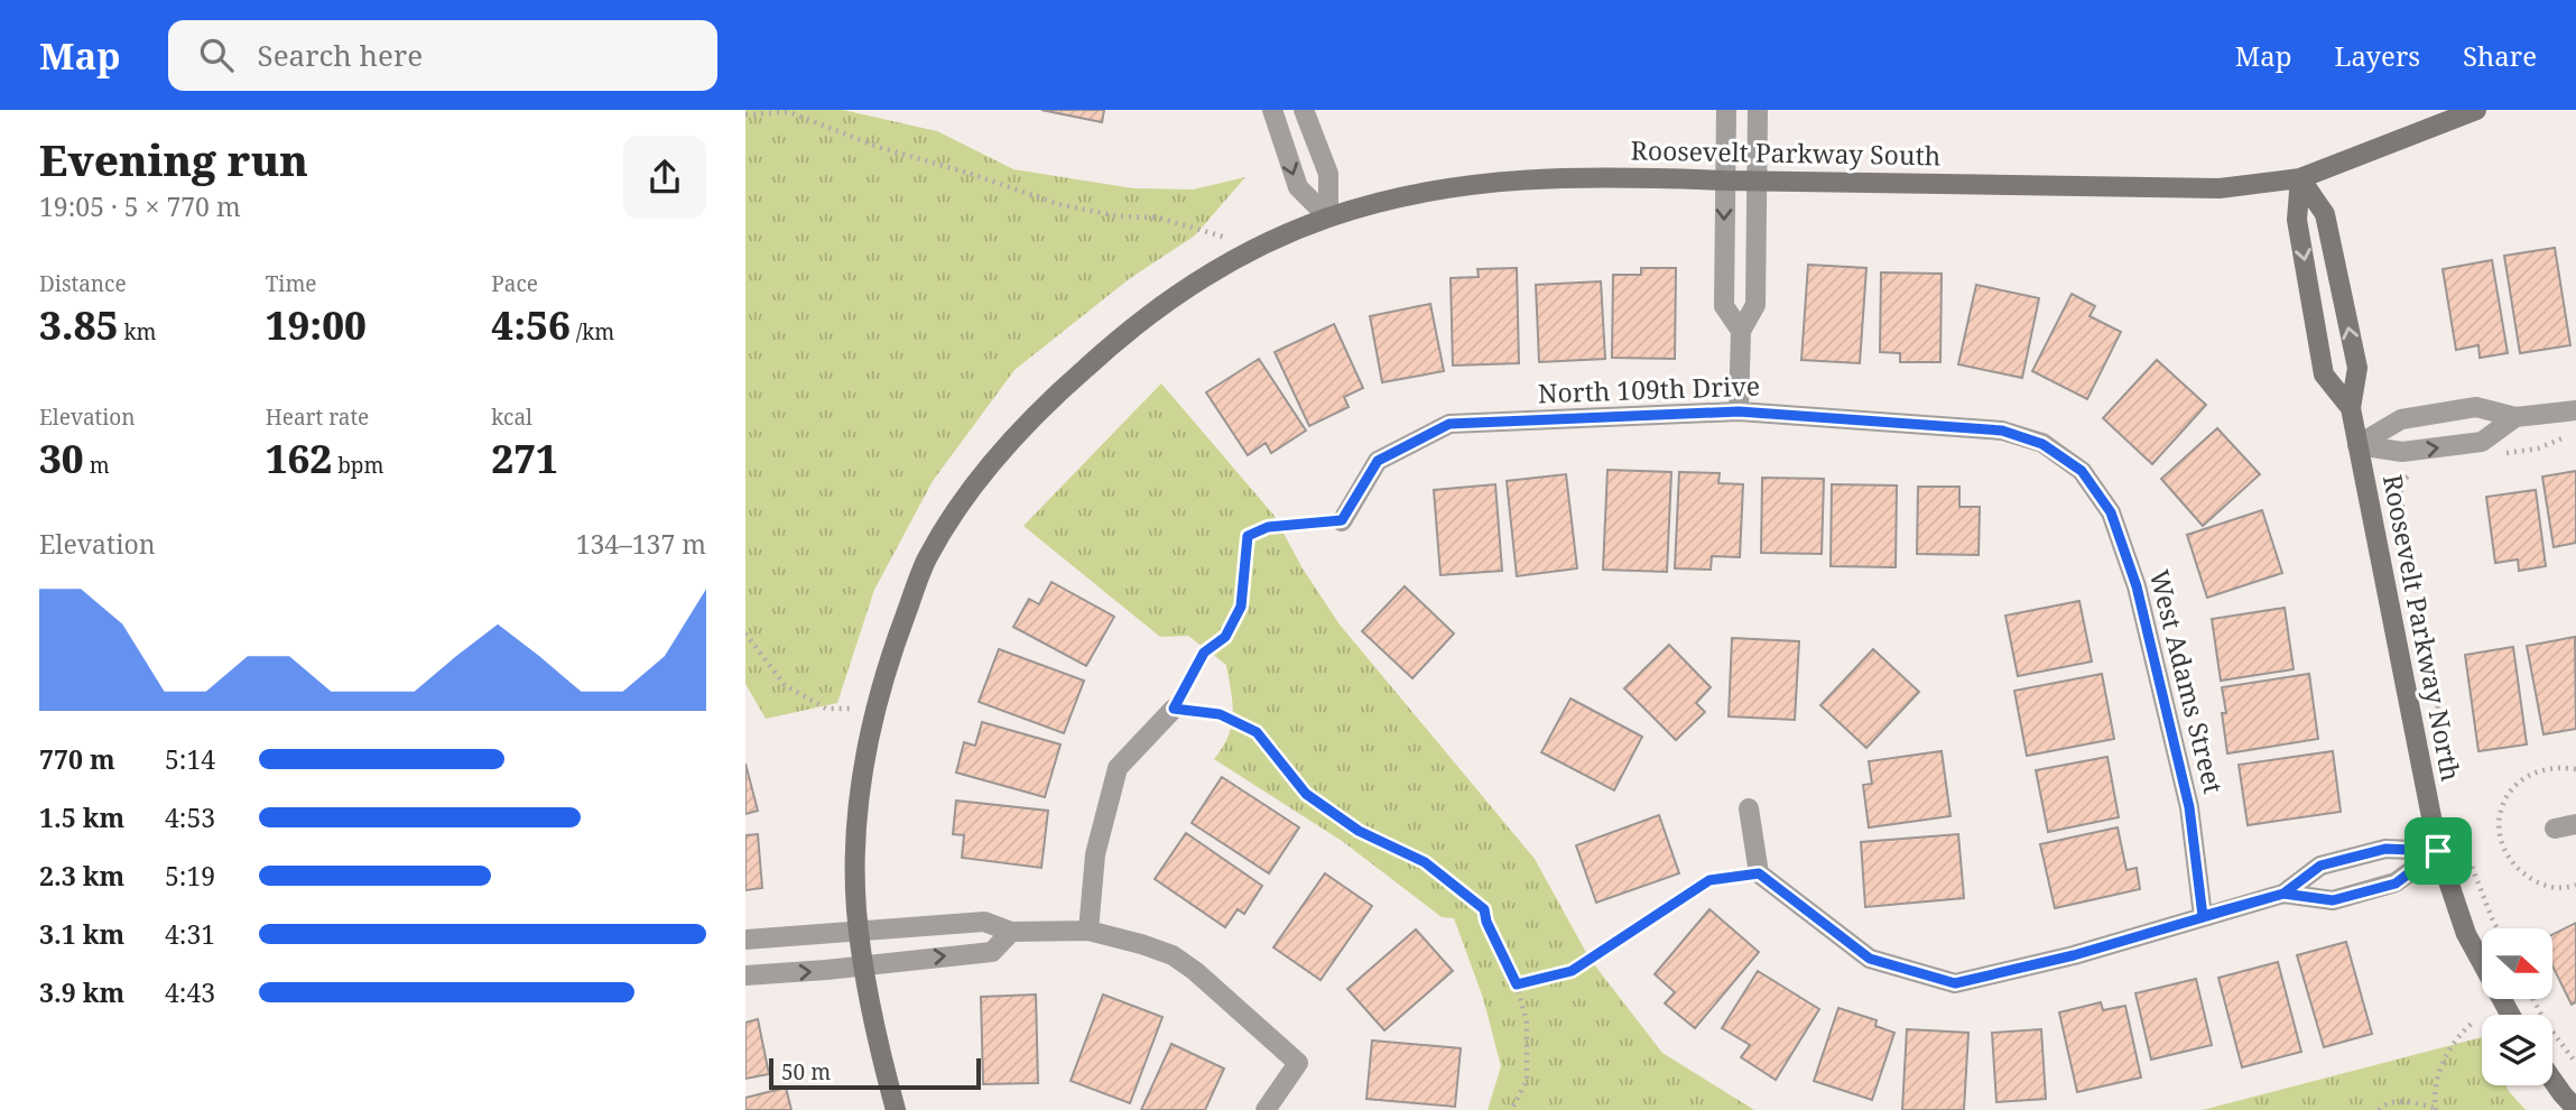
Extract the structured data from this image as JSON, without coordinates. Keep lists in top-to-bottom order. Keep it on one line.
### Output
{"streets":{"street":["Roosevelt Parkway South","North 109th Drive","Roosevelt Parkway North","West Adams Street"]},"crossings":[["Roosevelt Parkway South","Roosevelt Parkway North"],["North 109th Drive","West Adams Street"]],"scale_bar":"50 m","north":"right","page":{"header":"Map","search":"Search here","nav":["Map","Layers","Share"],"heading":["Evening run","19:05 · 5 × 770 m"],"stats":[["Distance","3.85 km"],["Time","19:00"],["Pace","4:56 /km"],["Elevation","30 m"],["Heart rate","162 bpm"],["kcal","271"]],"chart":["Elevation","134–137 m"],"list":[{"name":"770 m","note":"5:14"},{"name":"1.5 km","note":"4:53"},{"name":"2.3 km","note":"5:19"},{"name":"3.1 km","note":"4:31"},{"name":"3.9 km","note":"4:43"}],"scale":"50 m"}}
